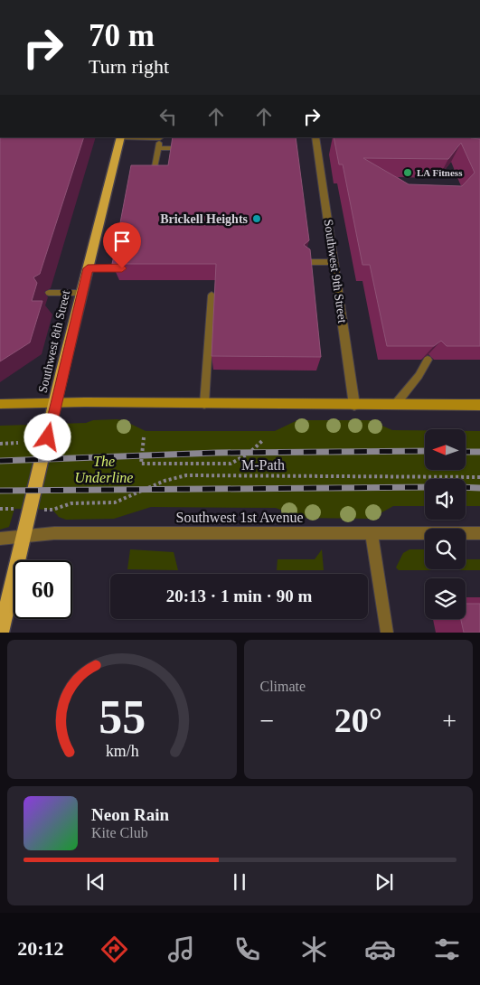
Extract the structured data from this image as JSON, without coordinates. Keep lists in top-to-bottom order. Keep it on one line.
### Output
{"streets":{"main road":["Southwest 8th Street"],"street":["Southwest 9th Street","Southwest 1st Avenue"],"path":["M-Path"]},"crossings":[["Southwest 8th Street","Southwest 1st Avenue"]],"parks":["The Underline"],"places":["LA Fitness","Brickell Heights"],"north":"left","page":{"turn":["70 m","Turn right"],"limit":"60","trip":"20:13 · 1 min · 90 m","tile":"Climate","heat":["−","20°","+"],"song":["Neon Rain","Kite Club"],"tabs":"20:12","gauge":["55","km/h"]}}
